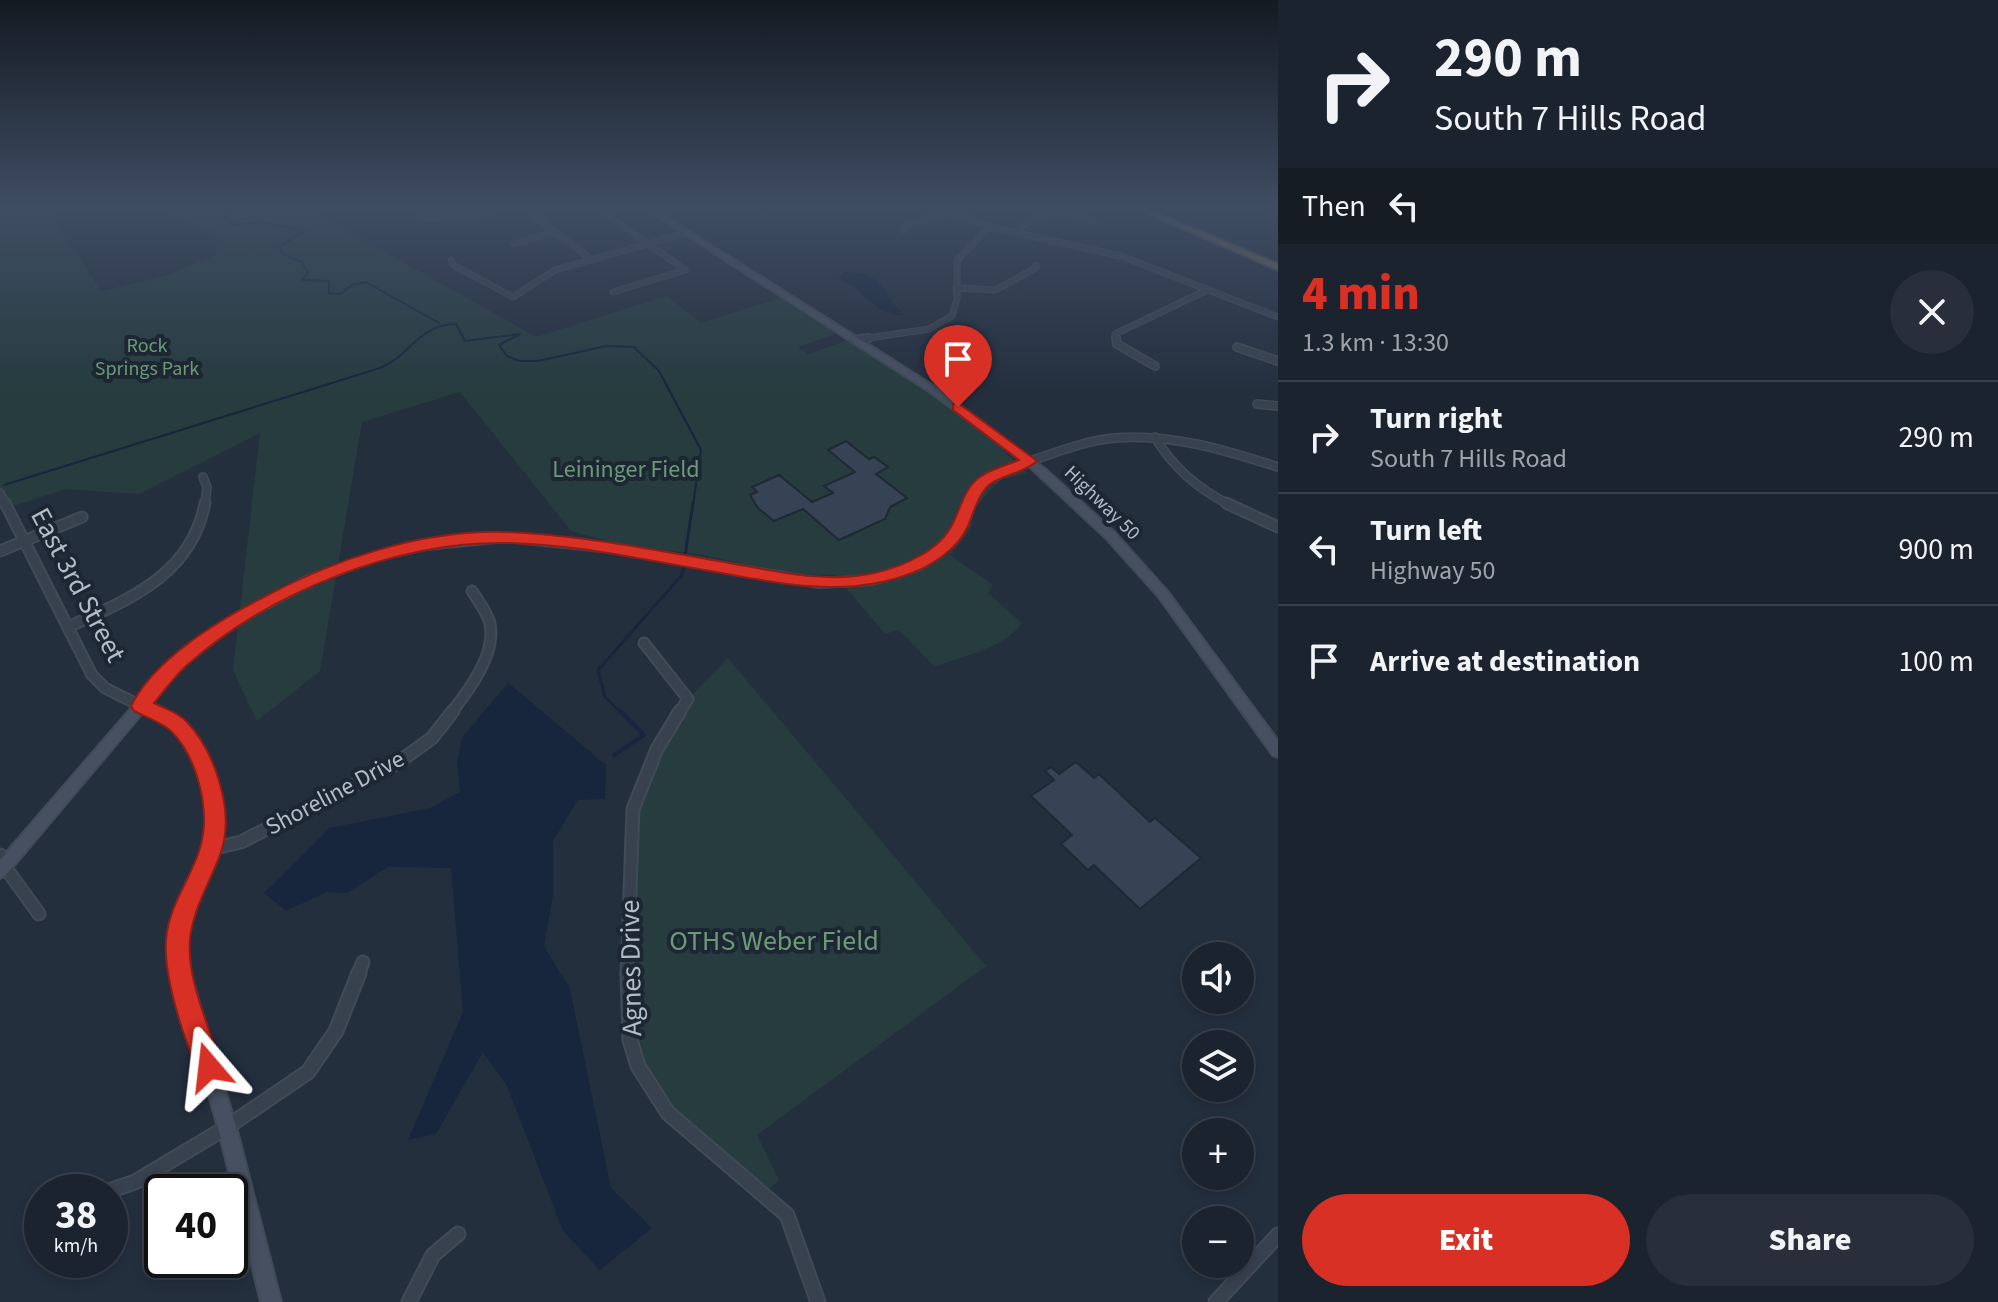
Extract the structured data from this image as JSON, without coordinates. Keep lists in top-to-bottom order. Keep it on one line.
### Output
{"streets":{"street":["Highway 50","East 3rd Street","Shoreline Drive","Agnes Drive"]},"crossings":[["East 3rd Street","Shoreline Drive"]],"parks":["Rock Springs Park","Leininger Field","OTHS Weber Field"],"page":{"turn":["290 m","South 7 Hills Road"],"then":"Then","heading":["4 min","1.3 km · 13:30"],"list":[{"name":"Turn right","note":"South 7 Hills Road","value":"290 m"},{"name":"Turn left","note":"Highway 50","value":"900 m"},{"name":"Arrive at destination","value":"100 m"}],"map_buttons":["+","−"],"speed":"38 km/h","limit":"40","buttons":["Exit","Share"]}}
